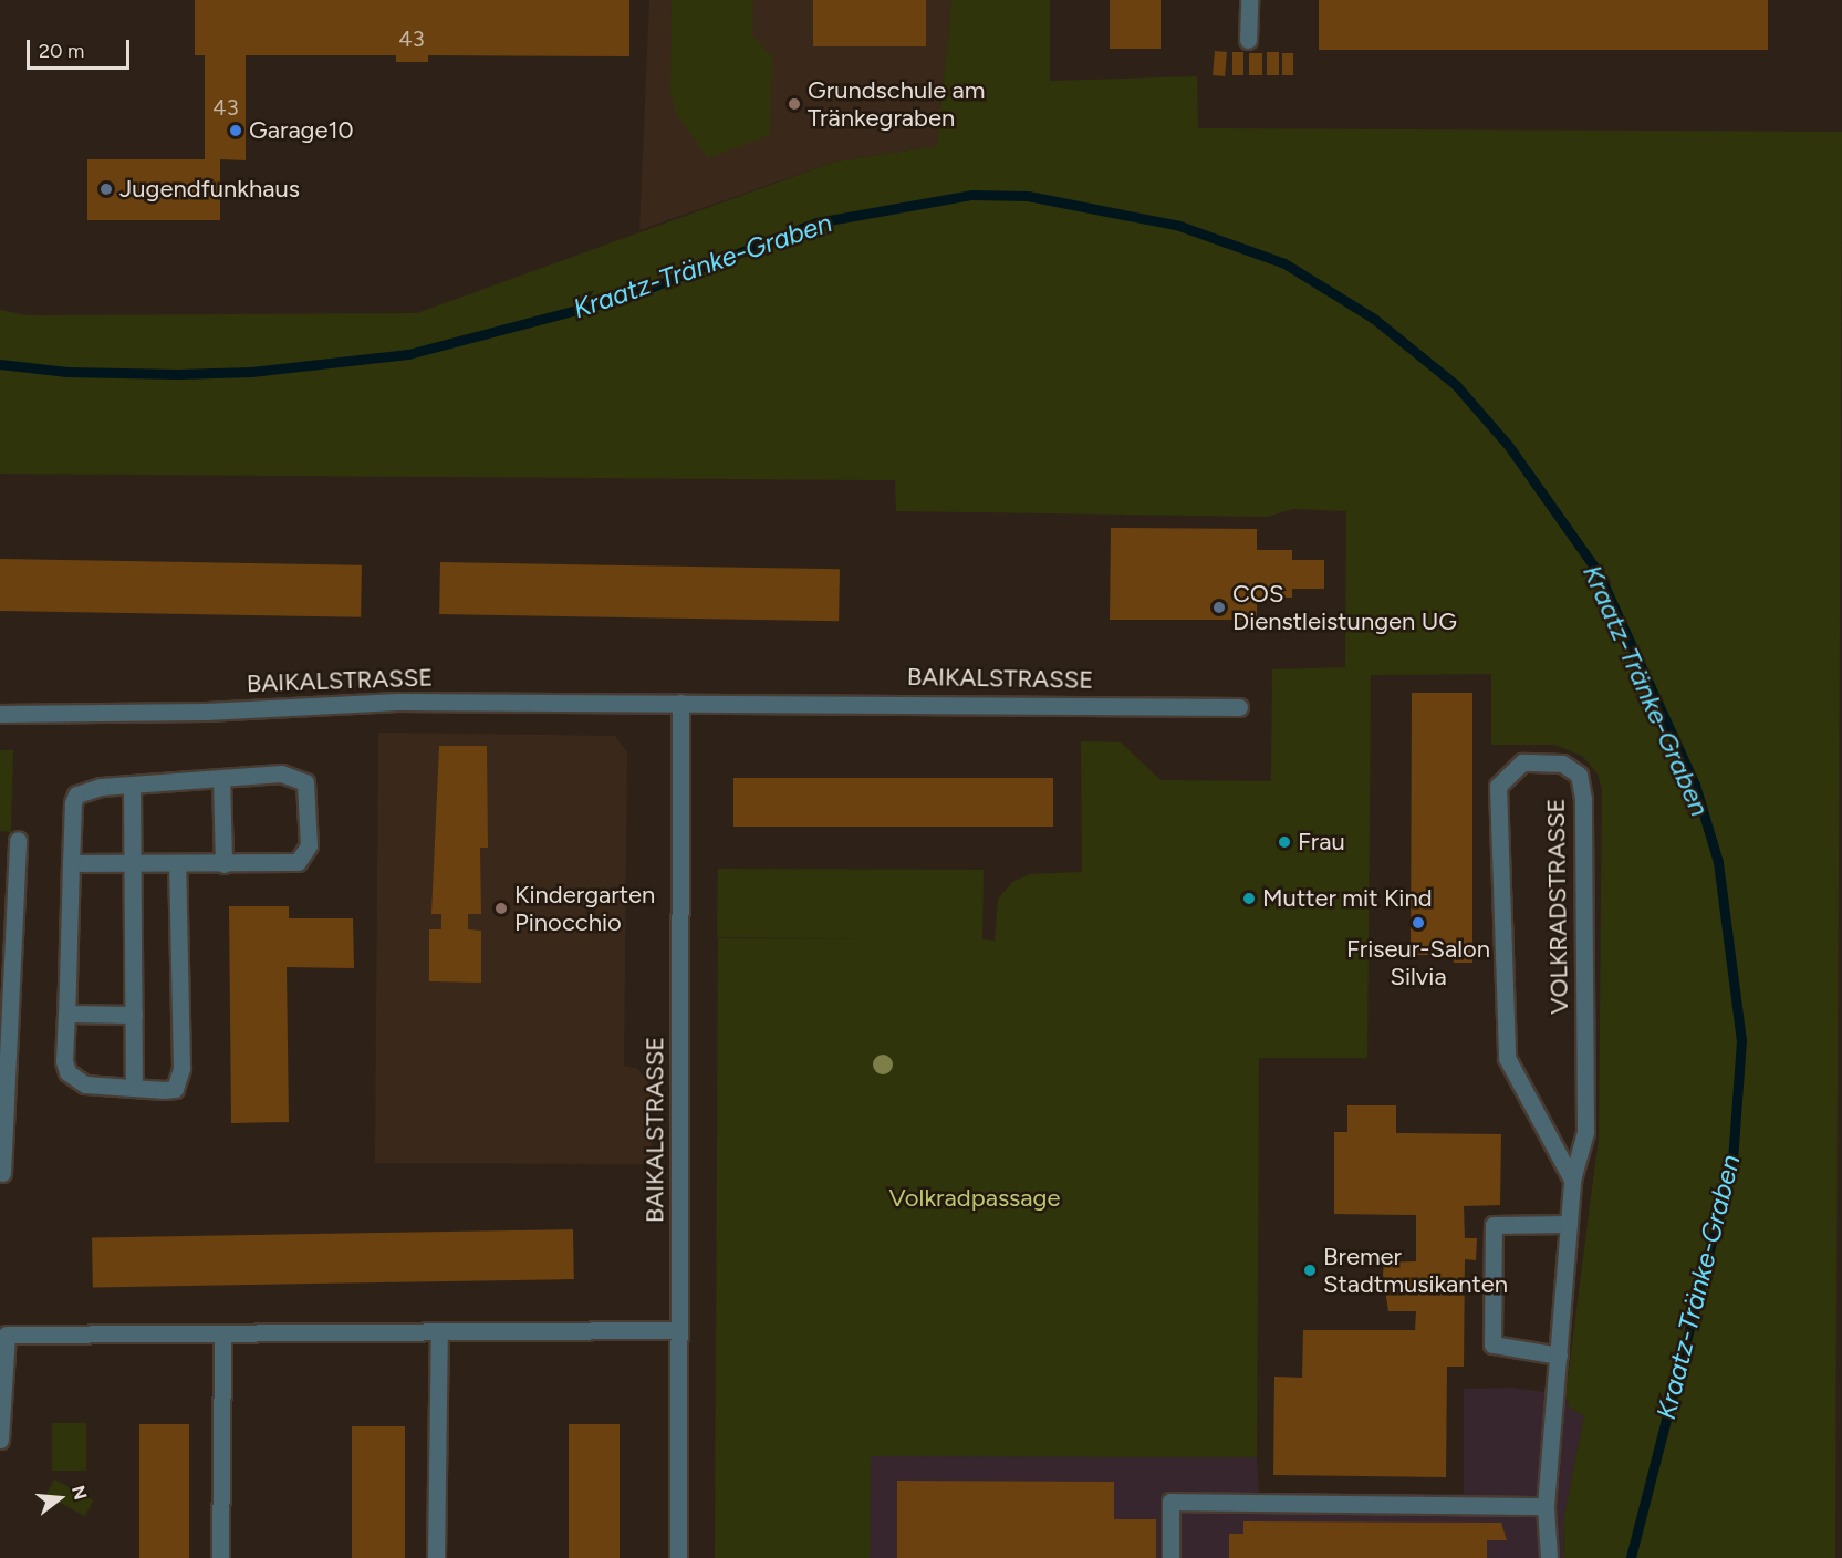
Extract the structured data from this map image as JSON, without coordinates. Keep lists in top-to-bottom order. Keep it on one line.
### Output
{"streets":{"street":["BAIKALSTRASSE","VOLKRADSTRASSE"]},"water":["Kraatz-Tränke-Graben"],"parks":["Volkradpassage"],"places":["Grundschule am Tränkegraben","Garage10","Jugendfunkhaus","COS Dienstleistungen UG","Frau","Mutter mit Kind","Kindergarten Pinocchio","Friseur-Salon Silvia","Bremer Stadtmusikanten"],"house_numbers":["43","43"],"scale_bar":"20 m","north":"right"}
